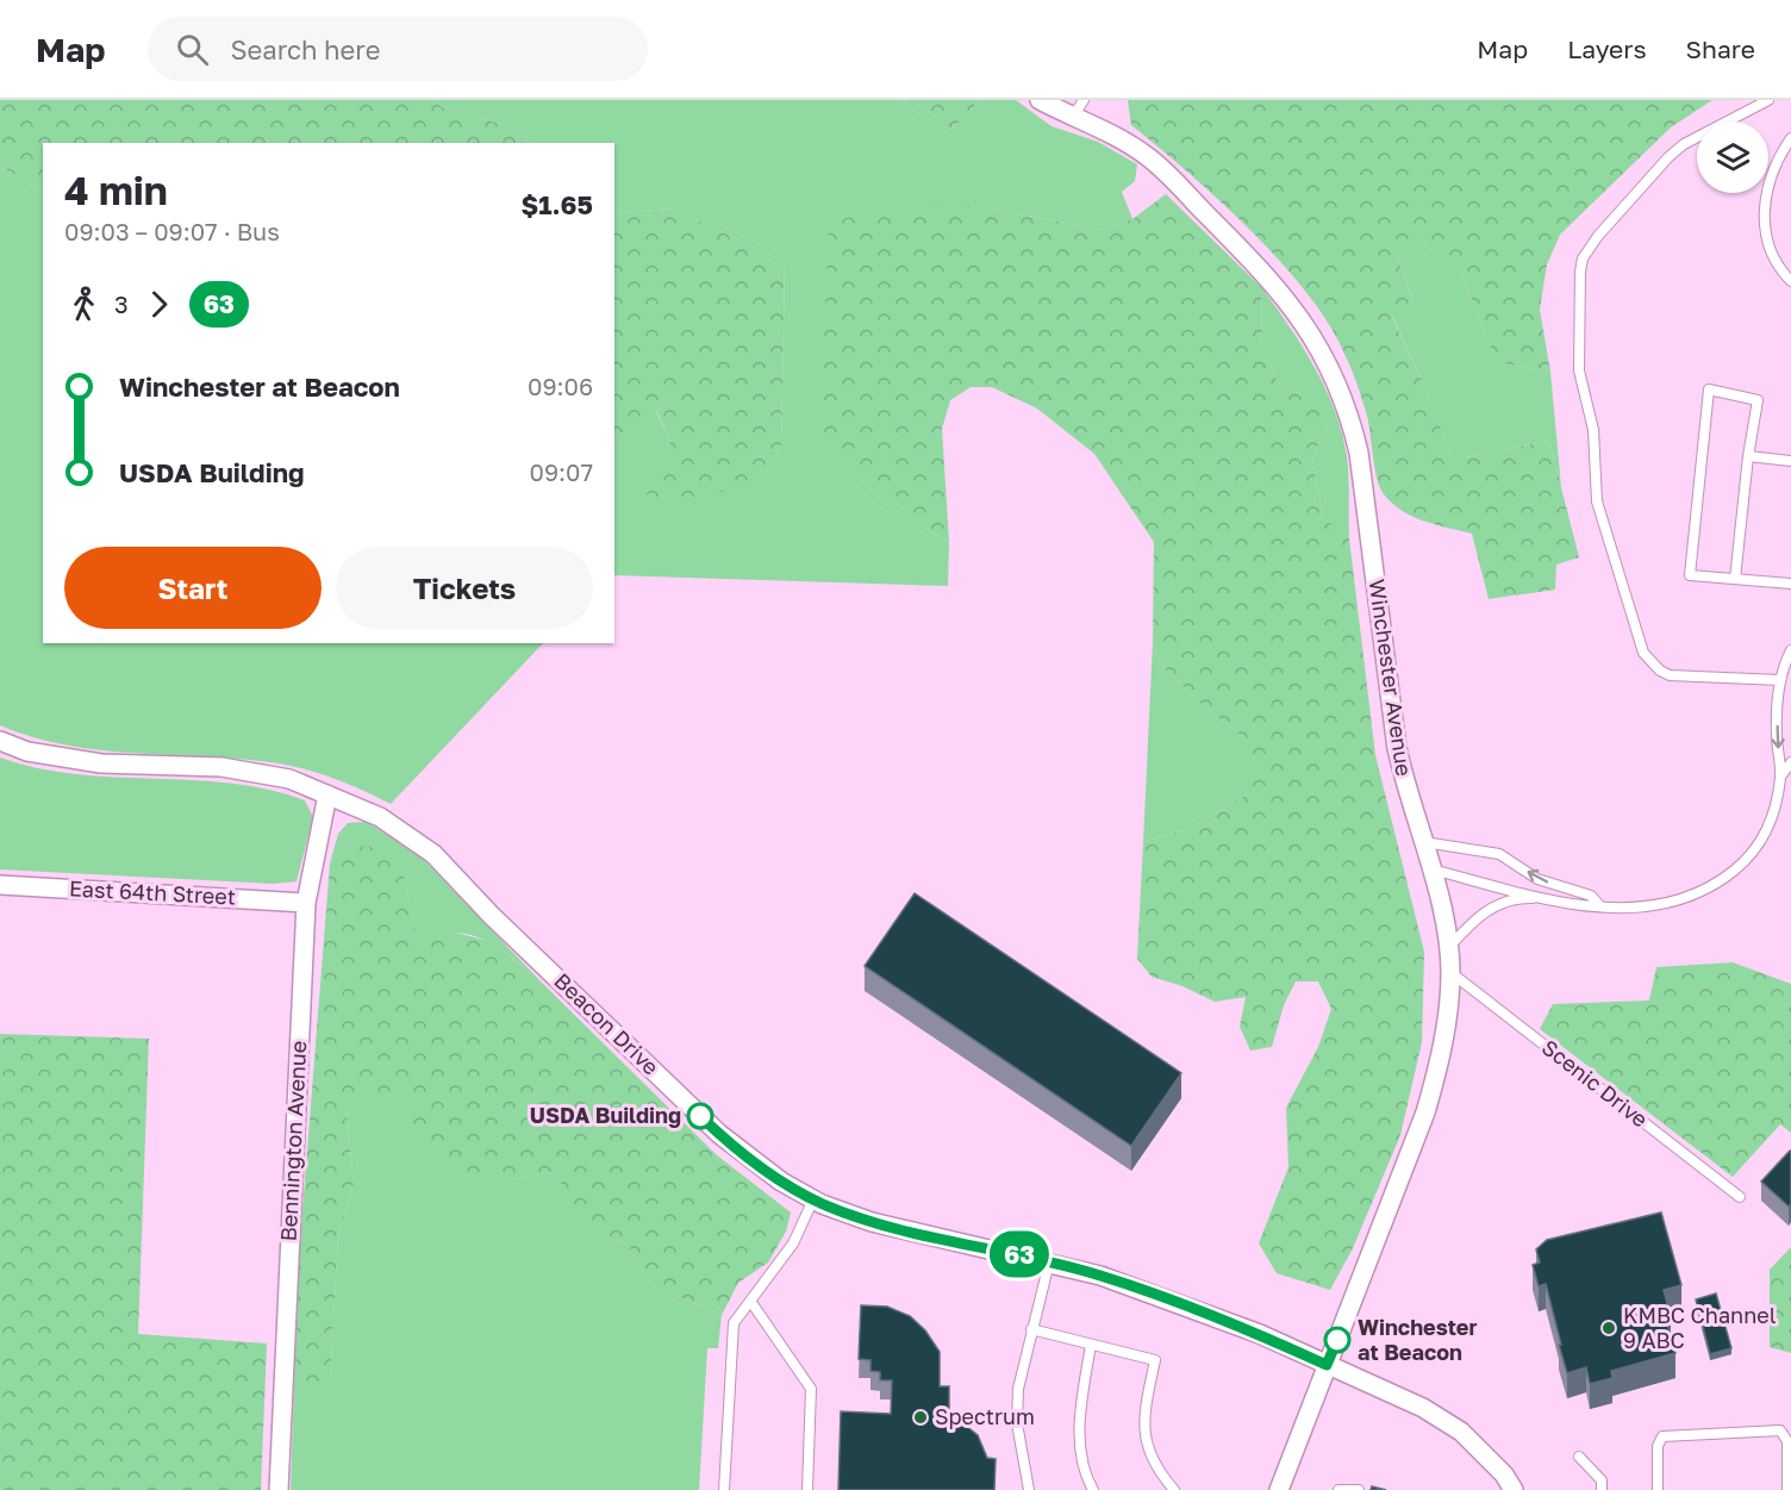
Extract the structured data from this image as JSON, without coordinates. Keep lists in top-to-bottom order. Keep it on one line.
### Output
{"streets":{"street":["Winchester Avenue","East 64th Street","Beacon Drive","Bennington Avenue"],"lane":["Scenic Drive"]},"crossings":[["Winchester Avenue","Beacon Drive"],["Winchester Avenue","Scenic Drive"],["East 64th Street","Bennington Avenue"],["Beacon Drive","Bennington Avenue"]],"places":["USDA Building","KMBC Channel 9 ABC","Winchester at Beacon","Spectrum"],"lines":["bus line 63"],"page":{"header":"Map","search":"Search here","nav":["Map","Layers","Share"],"on_map":"63","heading":["4 min","09:03 – 09:07 · Bus","$1.65"],"legs":["3","63"],"list":[{"name":"Winchester at Beacon","value":"09:06"},{"name":"USDA Building","value":"09:07"}],"buttons":["Start","Tickets"]}}
